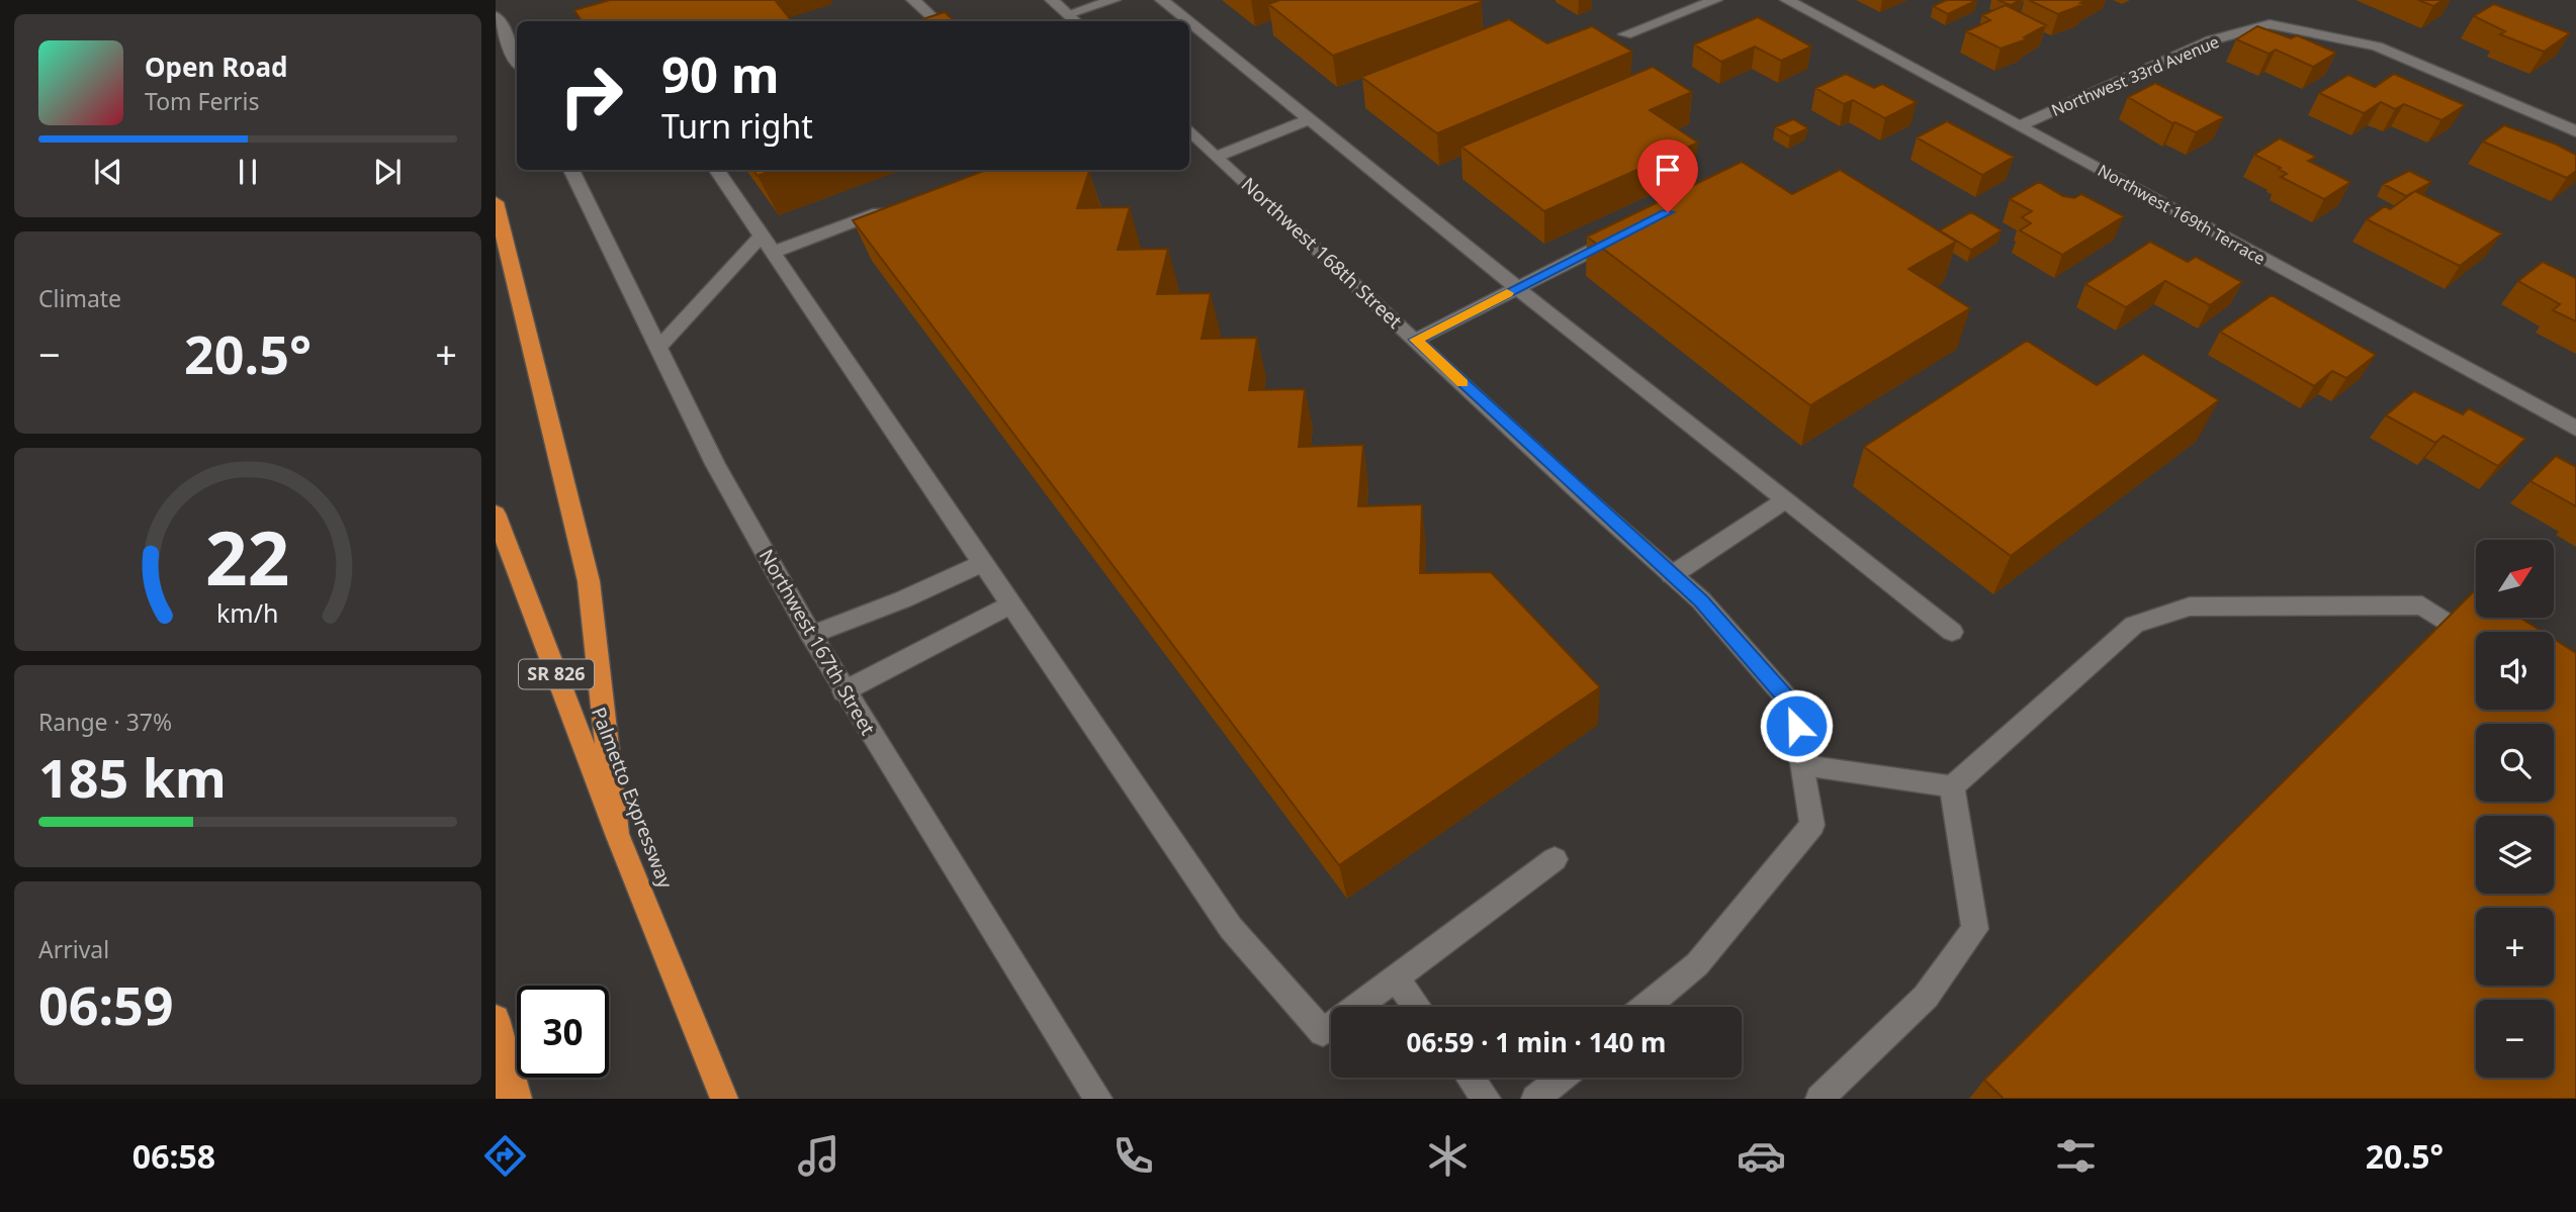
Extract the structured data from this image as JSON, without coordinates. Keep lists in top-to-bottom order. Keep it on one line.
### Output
{"streets":{"highway":["SR 826","Palmetto Expressway"],"street":["Northwest 33rd Avenue","Northwest 169th Terrace","Northwest 168th Street","Northwest 167th Street"]},"crossings":[["Northwest 33rd Avenue","Northwest 169th Terrace"]],"north":"top right","page":{"turn":["90 m","Turn right"],"song":["Open Road","Tom Ferris"],"tile":["Climate",["Range · 37%","185 km"],["Arrival","06:59"]],"heat":["−","20.5°","+"],"map_buttons":["+","−"],"limit":"30","trip":"06:59 · 1 min · 140 m","tabs":["06:58","20.5°"],"gauge":["22","km/h"]}}
